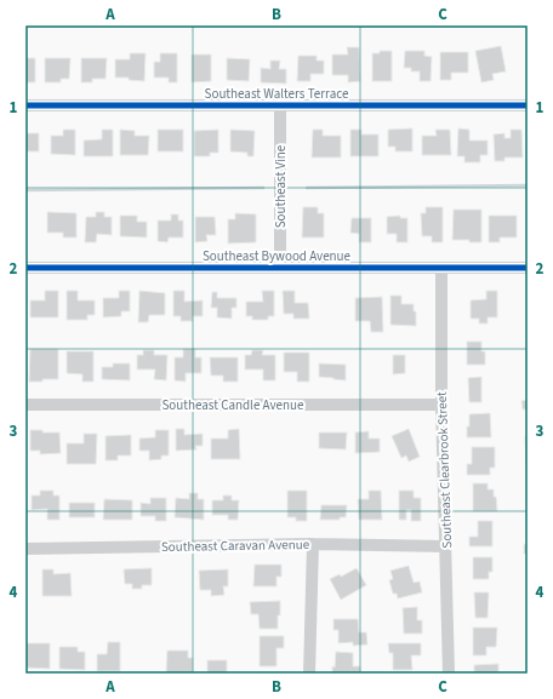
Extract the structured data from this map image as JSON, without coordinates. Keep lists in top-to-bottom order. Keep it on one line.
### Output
{"streets":{"street":["Southeast Walters Terrace","Southeast Vine","Southeast Bywood Avenue","Southeast Candle Avenue","Southeast Clearbrook Street","Southeast Caravan Avenue"]},"crossings":[["Southeast Walters Terrace","Southeast Vine"],["Southeast Vine","Southeast Bywood Avenue"],["Southeast Bywood Avenue","Southeast Clearbrook Street"],["Southeast Candle Avenue","Southeast Clearbrook Street"],["Southeast Clearbrook Street","Southeast Caravan Avenue"]],"grid":{"columns":["A","B","C"],"rows":["1","2","3","4"]}}
